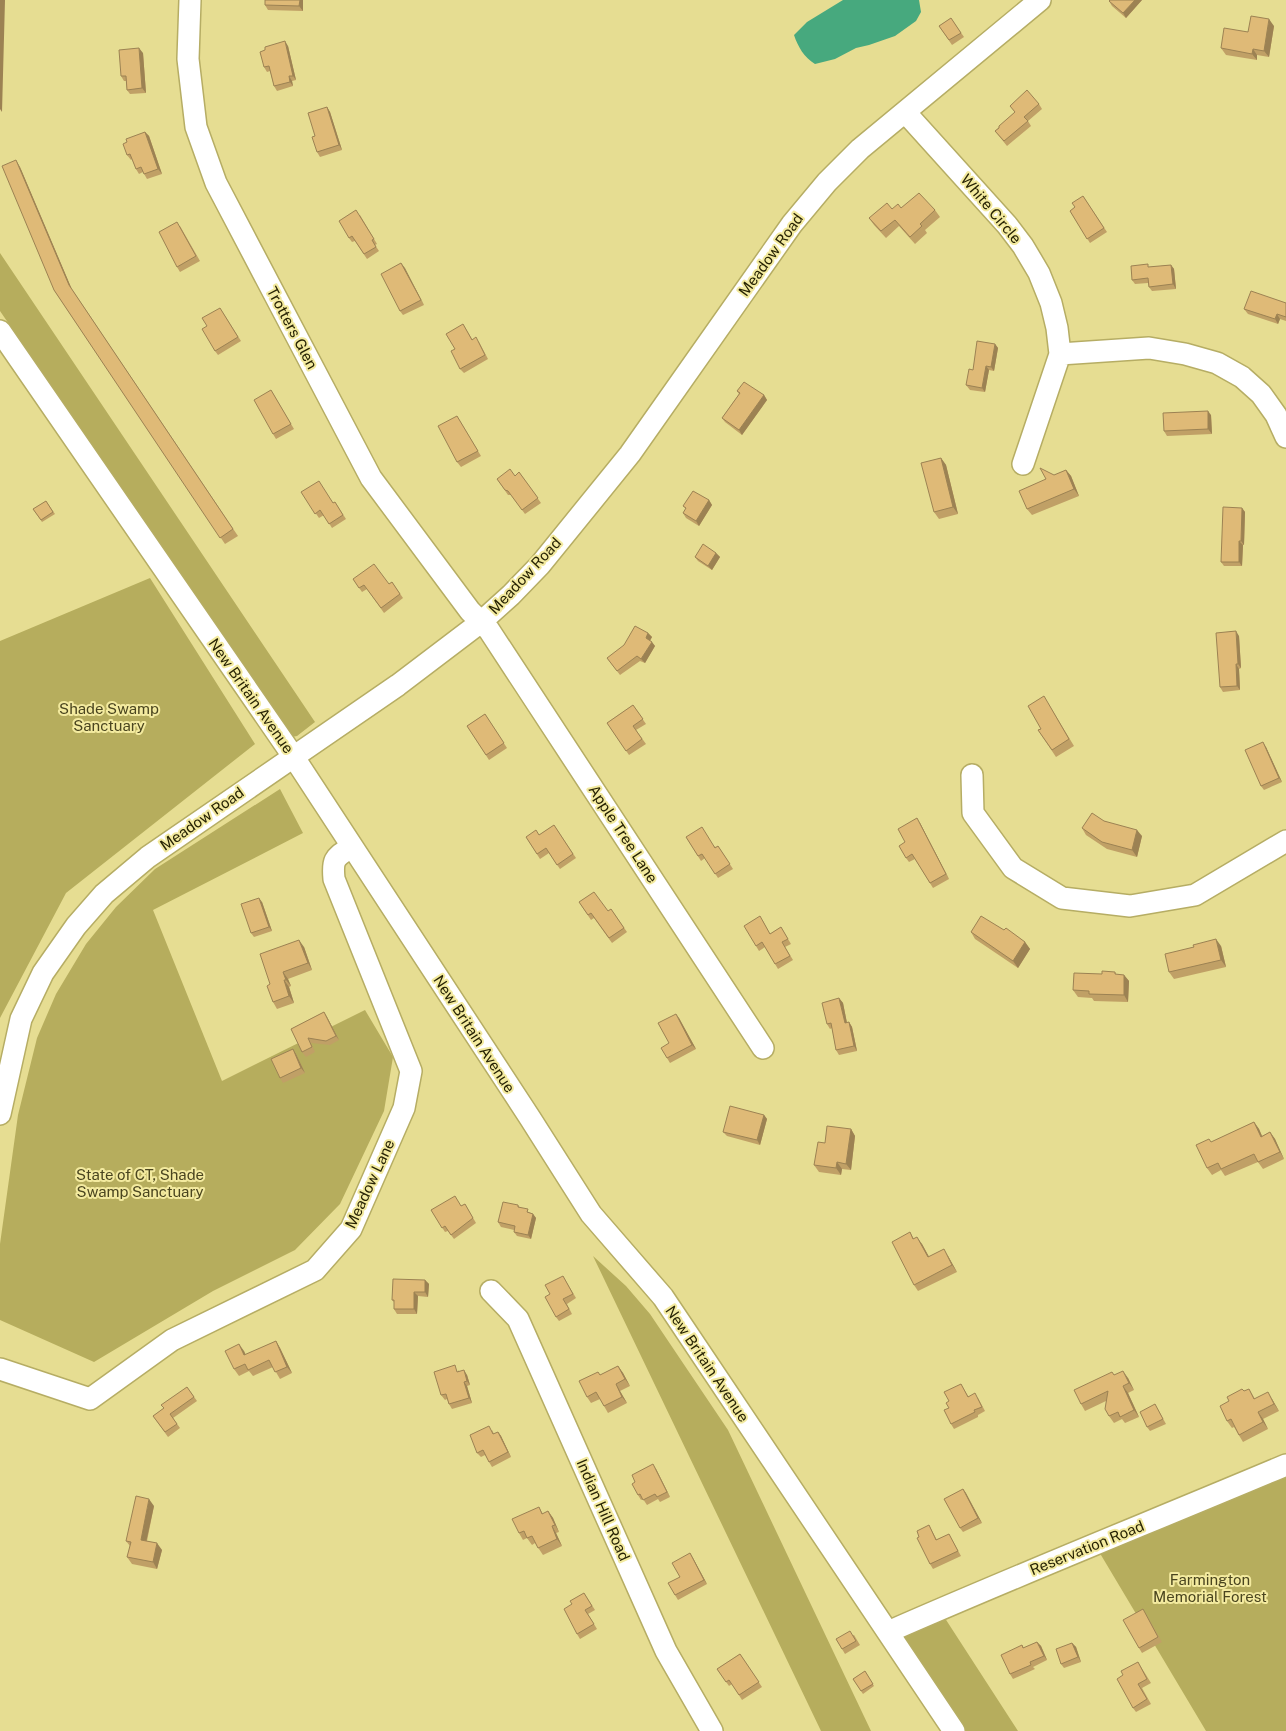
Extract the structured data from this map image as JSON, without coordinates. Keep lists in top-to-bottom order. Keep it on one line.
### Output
{"streets":{"street":["White Circle","Meadow Road","Trotters Glen","New Britain Avenue","Apple Tree Lane","Meadow Lane","Indian Hill Road","Reservation Road"]},"crossings":[["White Circle","Meadow Road"],["Meadow Road","Trotters Glen"],["Meadow Road","New Britain Avenue"],["Meadow Road","Apple Tree Lane"],["Trotters Glen","Apple Tree Lane"],["New Britain Avenue","Meadow Lane"],["New Britain Avenue","Reservation Road"]],"parks":["Shade Swamp Sanctuary","State of CT, Shade Swamp Sanctuary","Farmington Memorial Forest"]}
